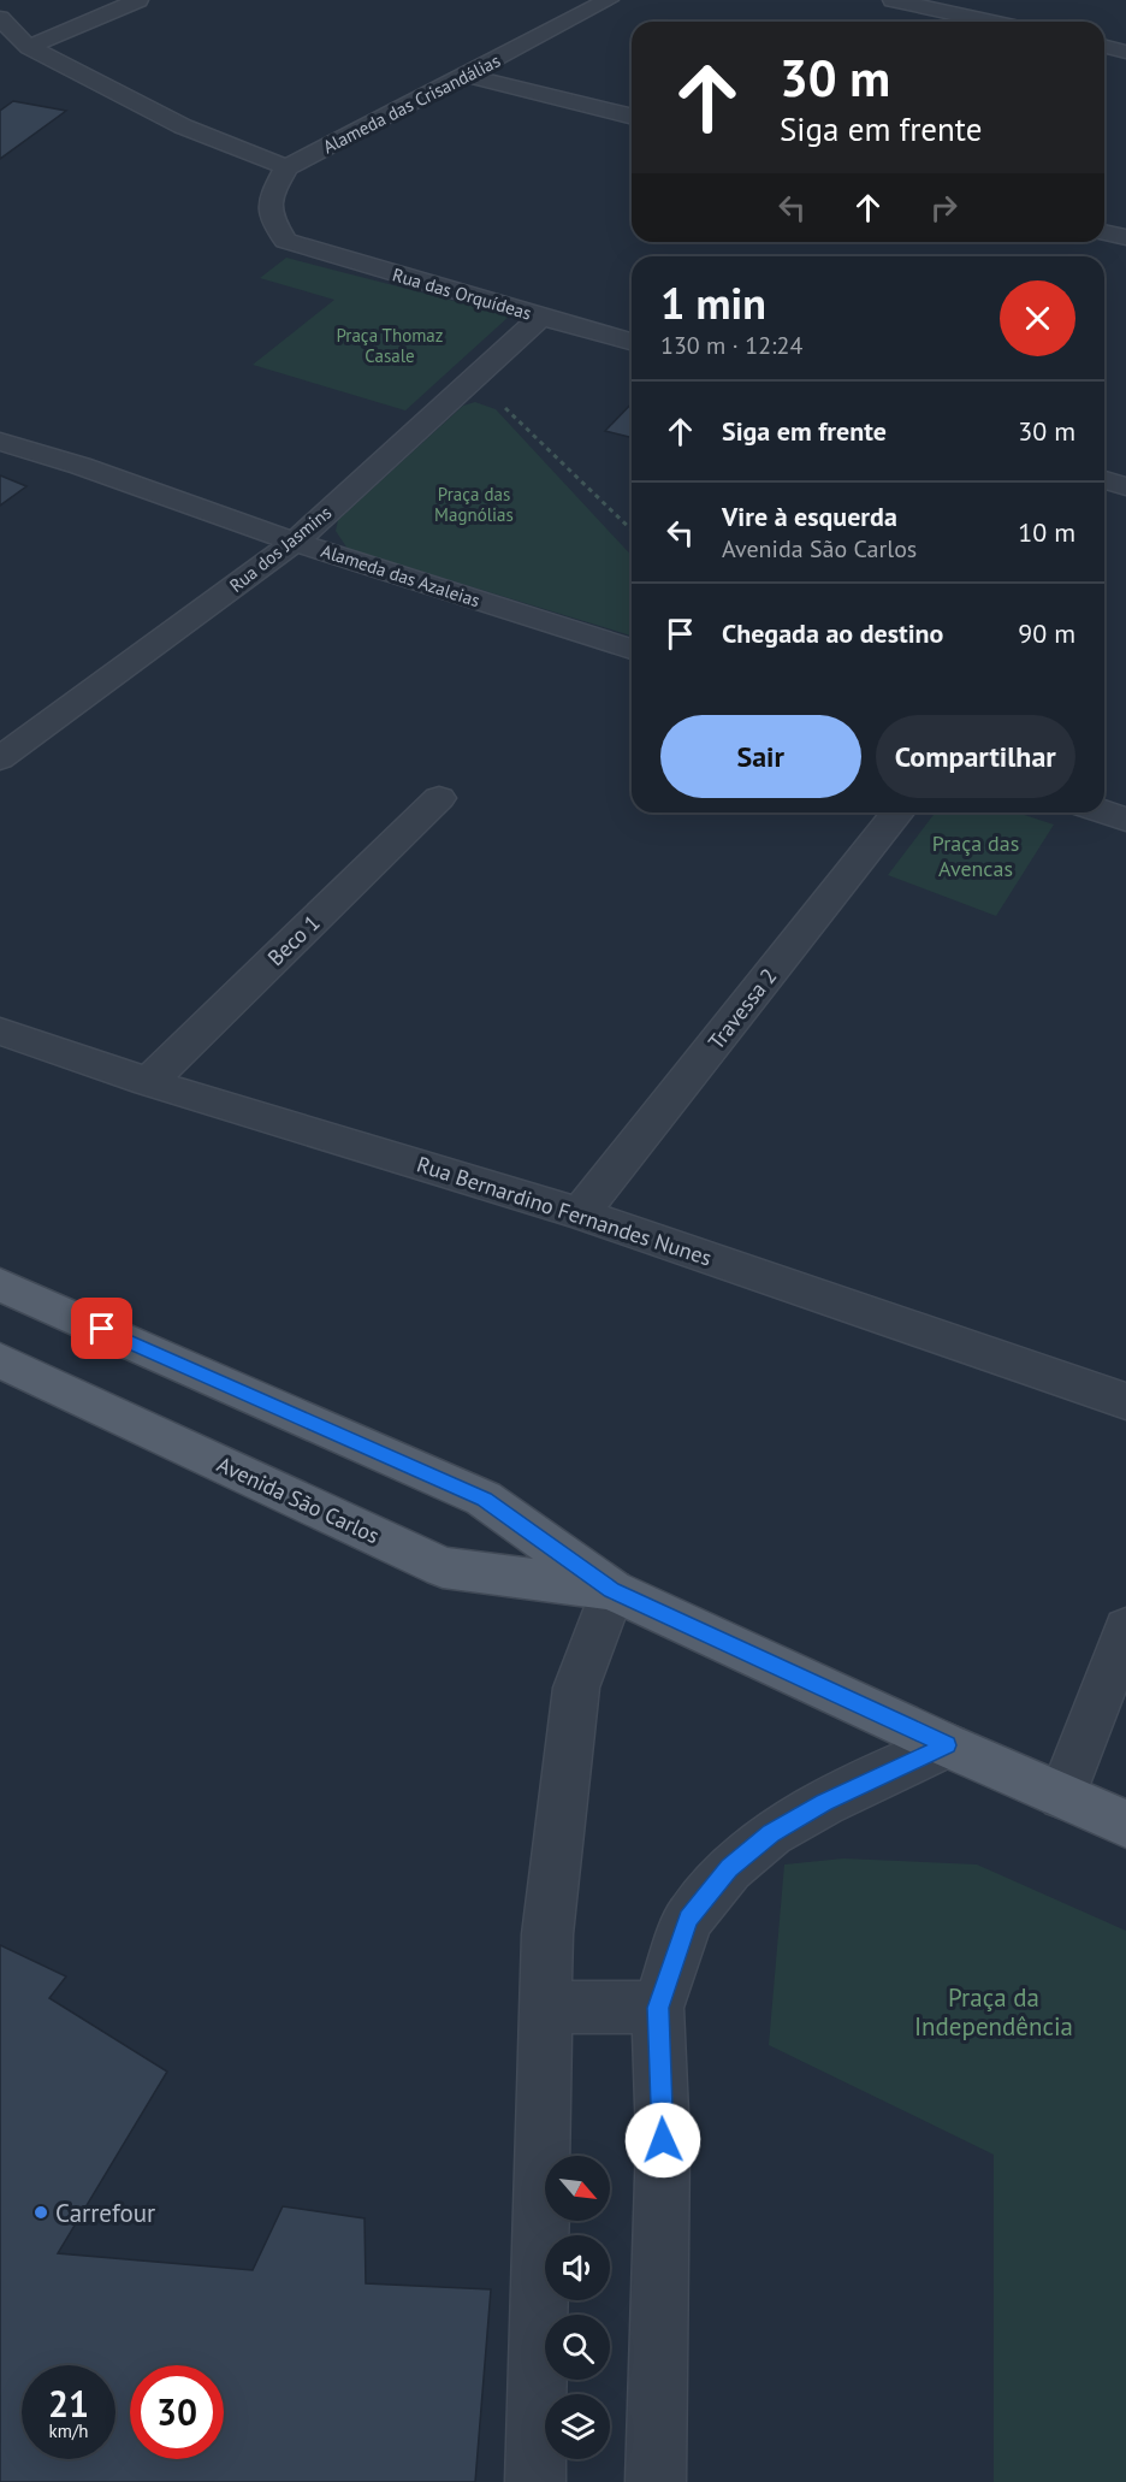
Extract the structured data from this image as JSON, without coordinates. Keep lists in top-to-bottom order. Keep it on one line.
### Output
{"streets":{"main road":["Avenida São Carlos"],"street":["Alameda das Crisandálias","Rua das Orquídeas","Rua dos Jasmins","Alameda das Azaleias","Beco 1","Travessa 2","Rua Bernardino Fernandes Nunes"]},"crossings":[["Alameda das Crisandálias","Rua das Orquídeas"],["Rua das Orquídeas","Rua dos Jasmins"],["Rua dos Jasmins","Alameda das Azaleias"],["Beco 1","Rua Bernardino Fernandes Nunes"],["Travessa 2","Rua Bernardino Fernandes Nunes"]],"parks":["Praça Thomaz Casale","Praça das Magnólias","Praça das Avencas","Praça da Independência"],"places":["Carrefour"],"north":"bottom right","page":{"turn":["30 m","Siga em frente"],"heading":["1 min","130 m · 12:24"],"list":[{"name":"Siga em frente","value":"30 m"},{"name":"Vire à esquerda","note":"Avenida São Carlos","value":"10 m"},{"name":"Chegada ao destino","value":"90 m"}],"buttons":["Sair","Compartilhar"],"speed":"21 km/h","limit":"30"}}
